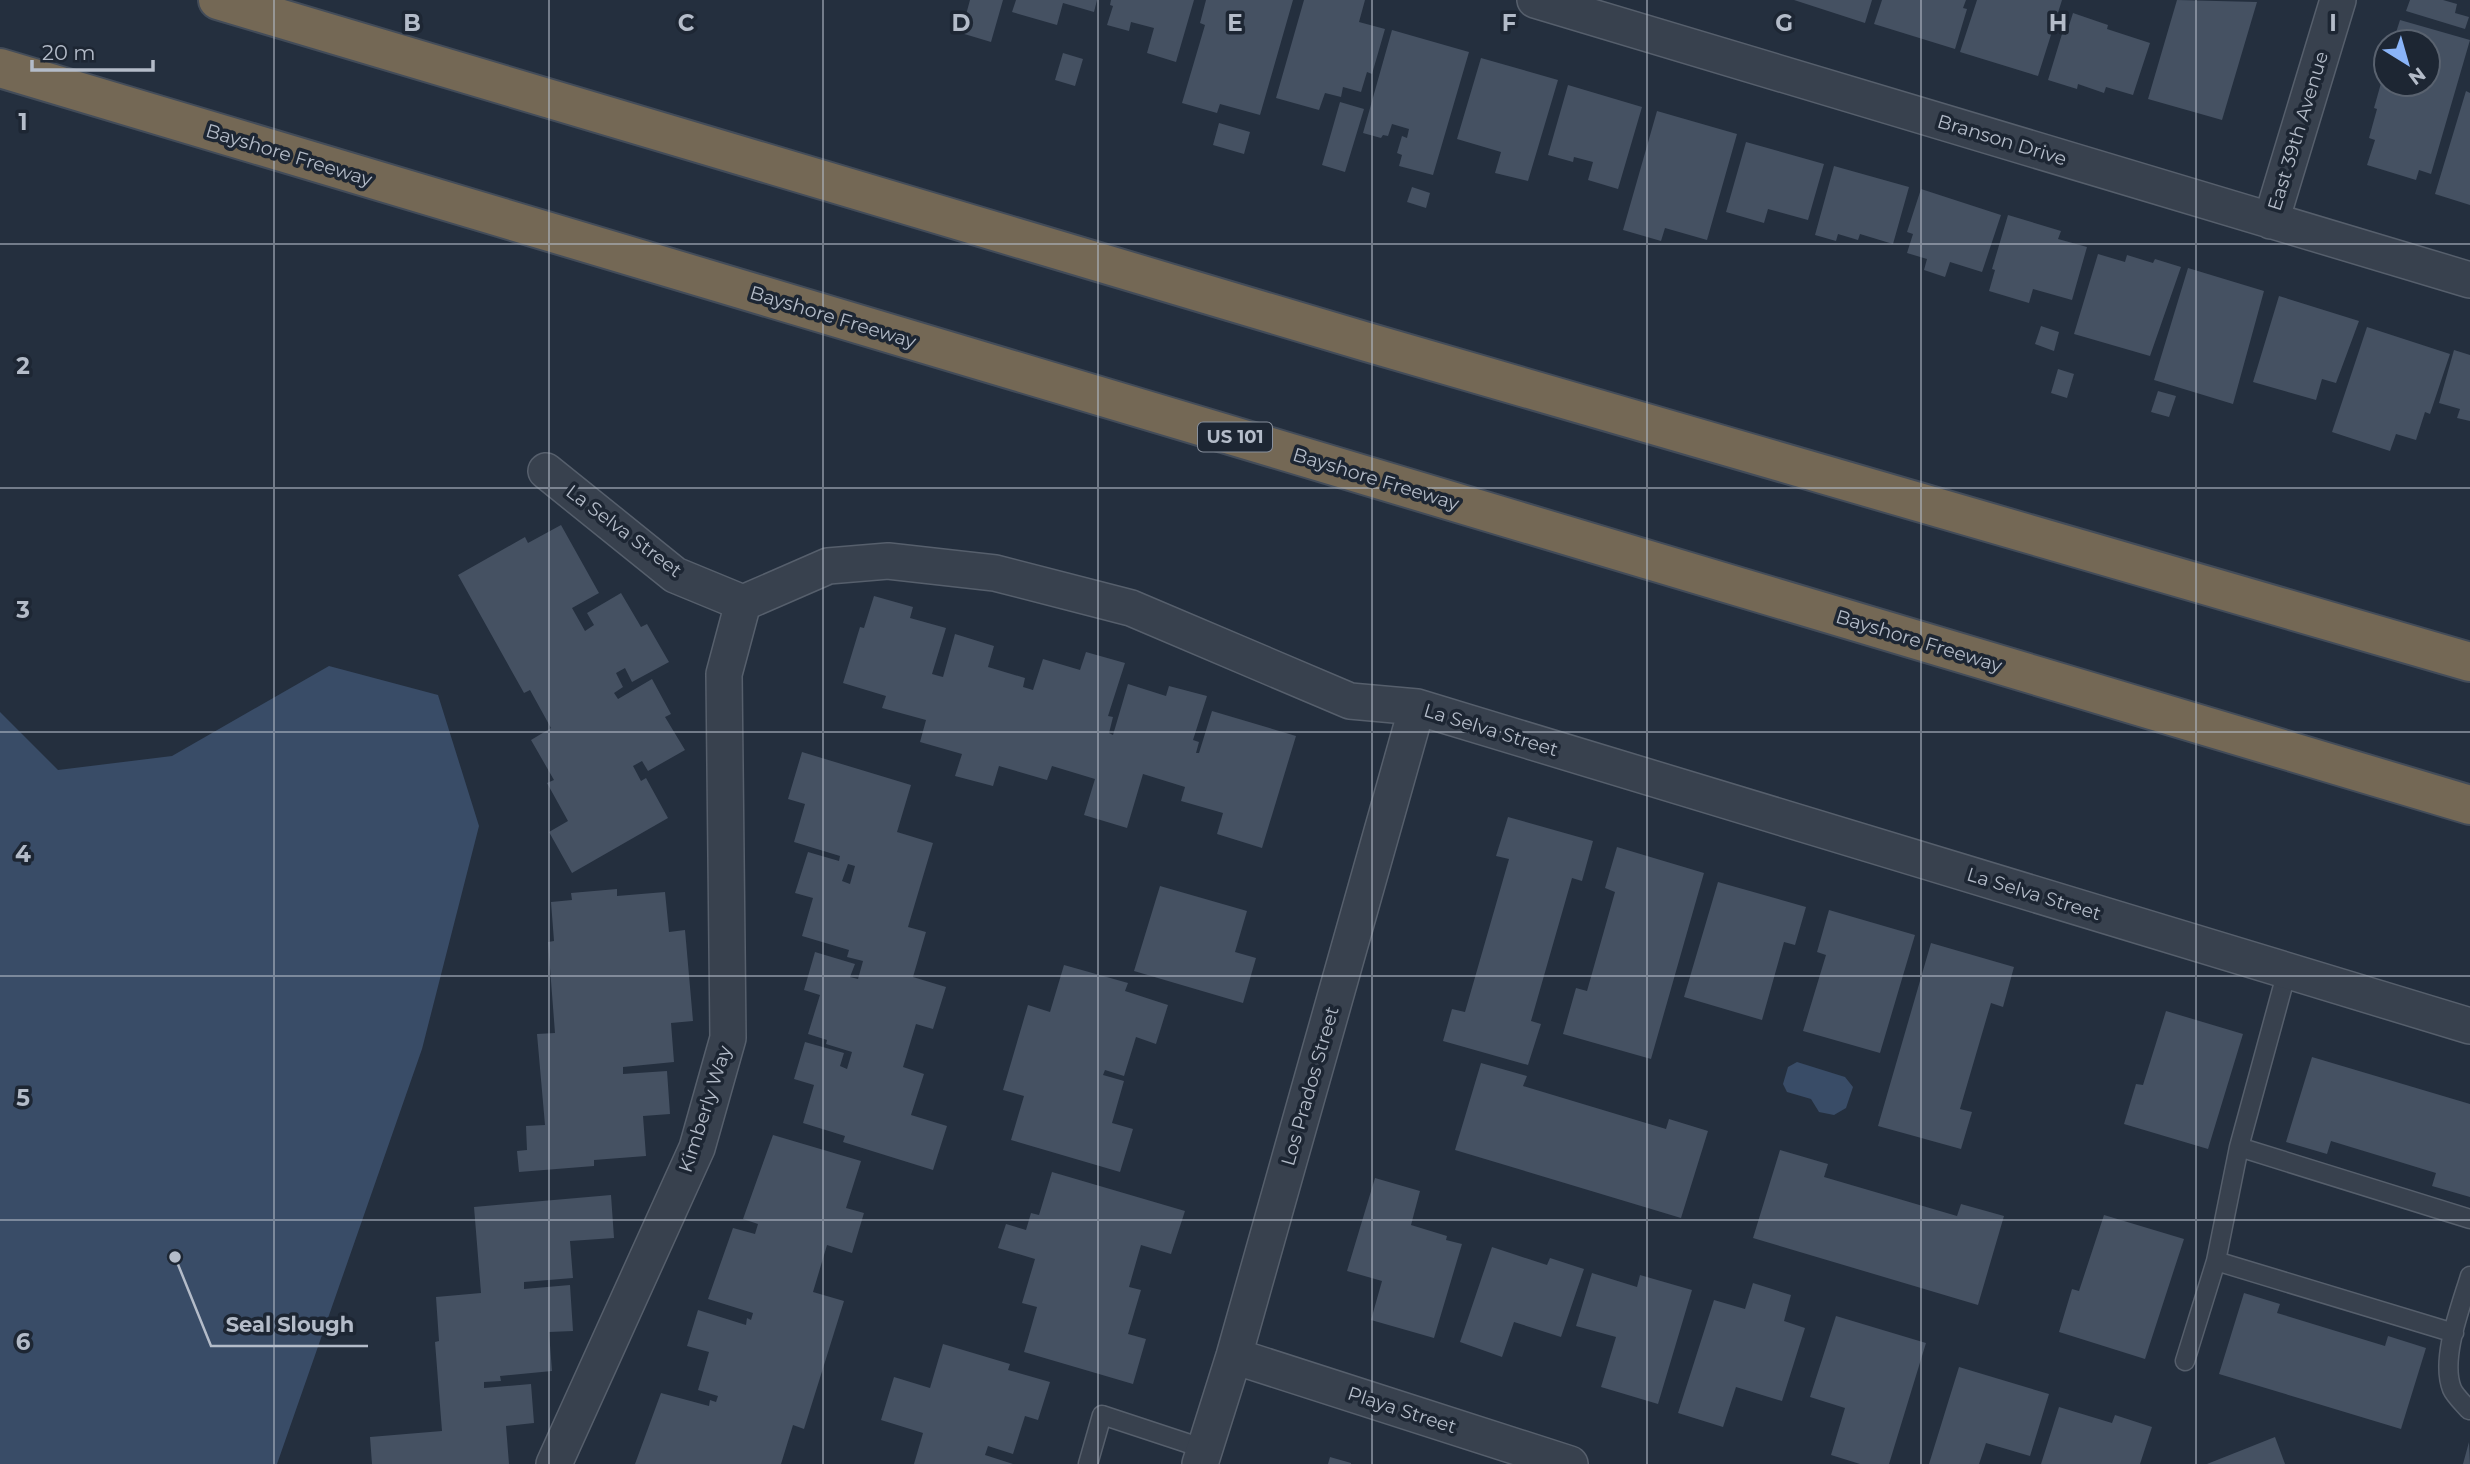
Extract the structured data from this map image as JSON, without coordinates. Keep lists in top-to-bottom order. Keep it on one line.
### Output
{"streets":{"highway":["Bayshore Freeway","US 101"],"street":["East 39th Avenue","Branson Drive","La Selva Street","Los Prados Street","Kimberly Way","Playa Street"]},"crossings":[["East 39th Avenue","Branson Drive"],["La Selva Street","Los Prados Street"],["La Selva Street","Kimberly Way"],["Los Prados Street","Playa Street"]],"places":["Seal Slough"],"scale_bar":"20 m","north":"bottom right","grid":{"columns":["B","C","D","E","F","G","H","I"],"rows":["1","2","3","4","5","6"]}}
